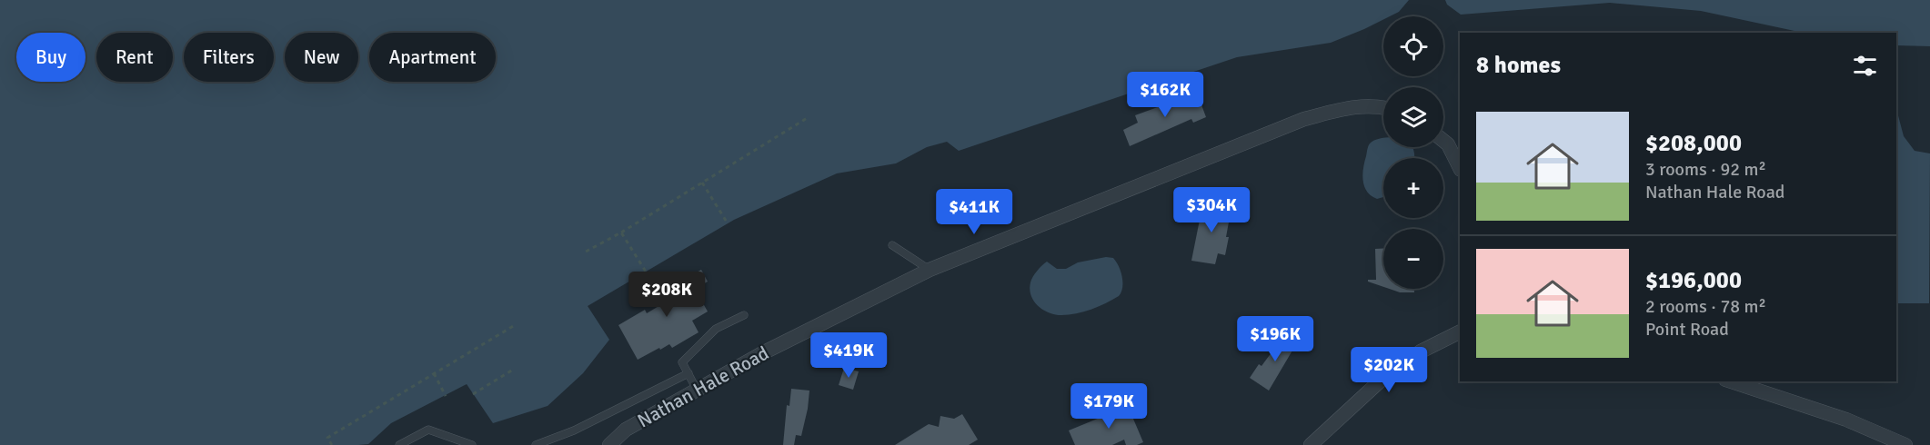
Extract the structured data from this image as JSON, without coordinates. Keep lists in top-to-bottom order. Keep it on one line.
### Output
{"streets":{"street":["Nathan Hale Road"]},"page":{"map_buttons":["+","−"],"chip":["Buy","Rent","Filters","New","Apartment"],"heading":"8 homes","price":["$162K","$304K","$411K","$208K","$196K","$419K","$202K","$179K"],"list":[{"name":"$208,000","note":"3 rooms · 92 m² · Nathan Hale Road"},{"name":"$196,000","note":"2 rooms · 78 m² · Point Road"}]}}
